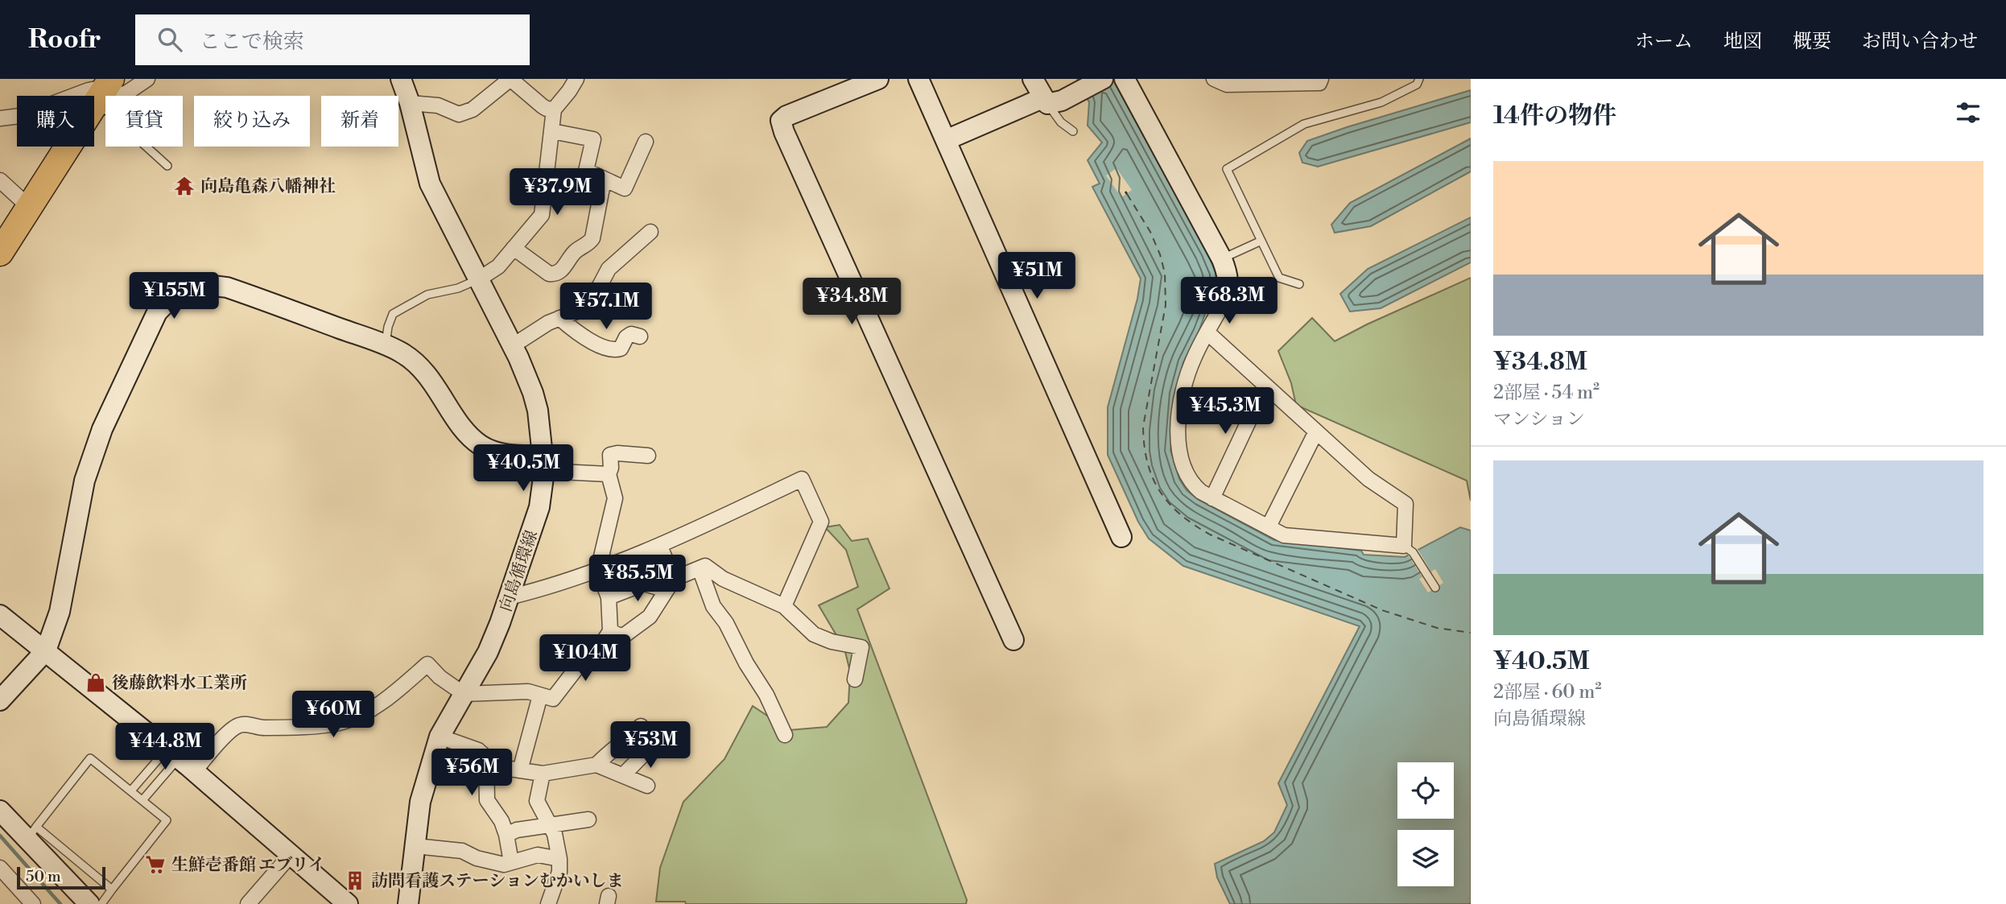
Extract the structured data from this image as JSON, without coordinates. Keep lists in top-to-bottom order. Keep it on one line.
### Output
{"streets":{"street":["向島循環線"]},"places":{"temple":["向島亀森八幡神社"],"shop":["後藤飲料水工業所"],"supermarket":["生鮮壱番館 エブリイ"],"building":["訪問看護ステーションむかいしま"]},"scale_bar":"50 m","page":{"header":"Roofr","search":"ここで検索","nav":["ホーム","地図","概要","お問い合わせ"],"heading":"14件の物件","chip":["購入","賃貸","絞り込み","新着"],"list":[{"name":"¥34.8M","note":"2部屋 · 54 m² · マンション"},{"name":"¥40.5M","note":"2部屋 · 60 m² · 向島循環線"}],"price":["¥37.9M","¥51M","¥155M","¥68.3M","¥34.8M","¥57.1M","¥45.3M","¥40.5M","¥85.5M","¥104M","¥60M","¥53M","¥44.8M","¥56M"],"scale":"50 m"}}
